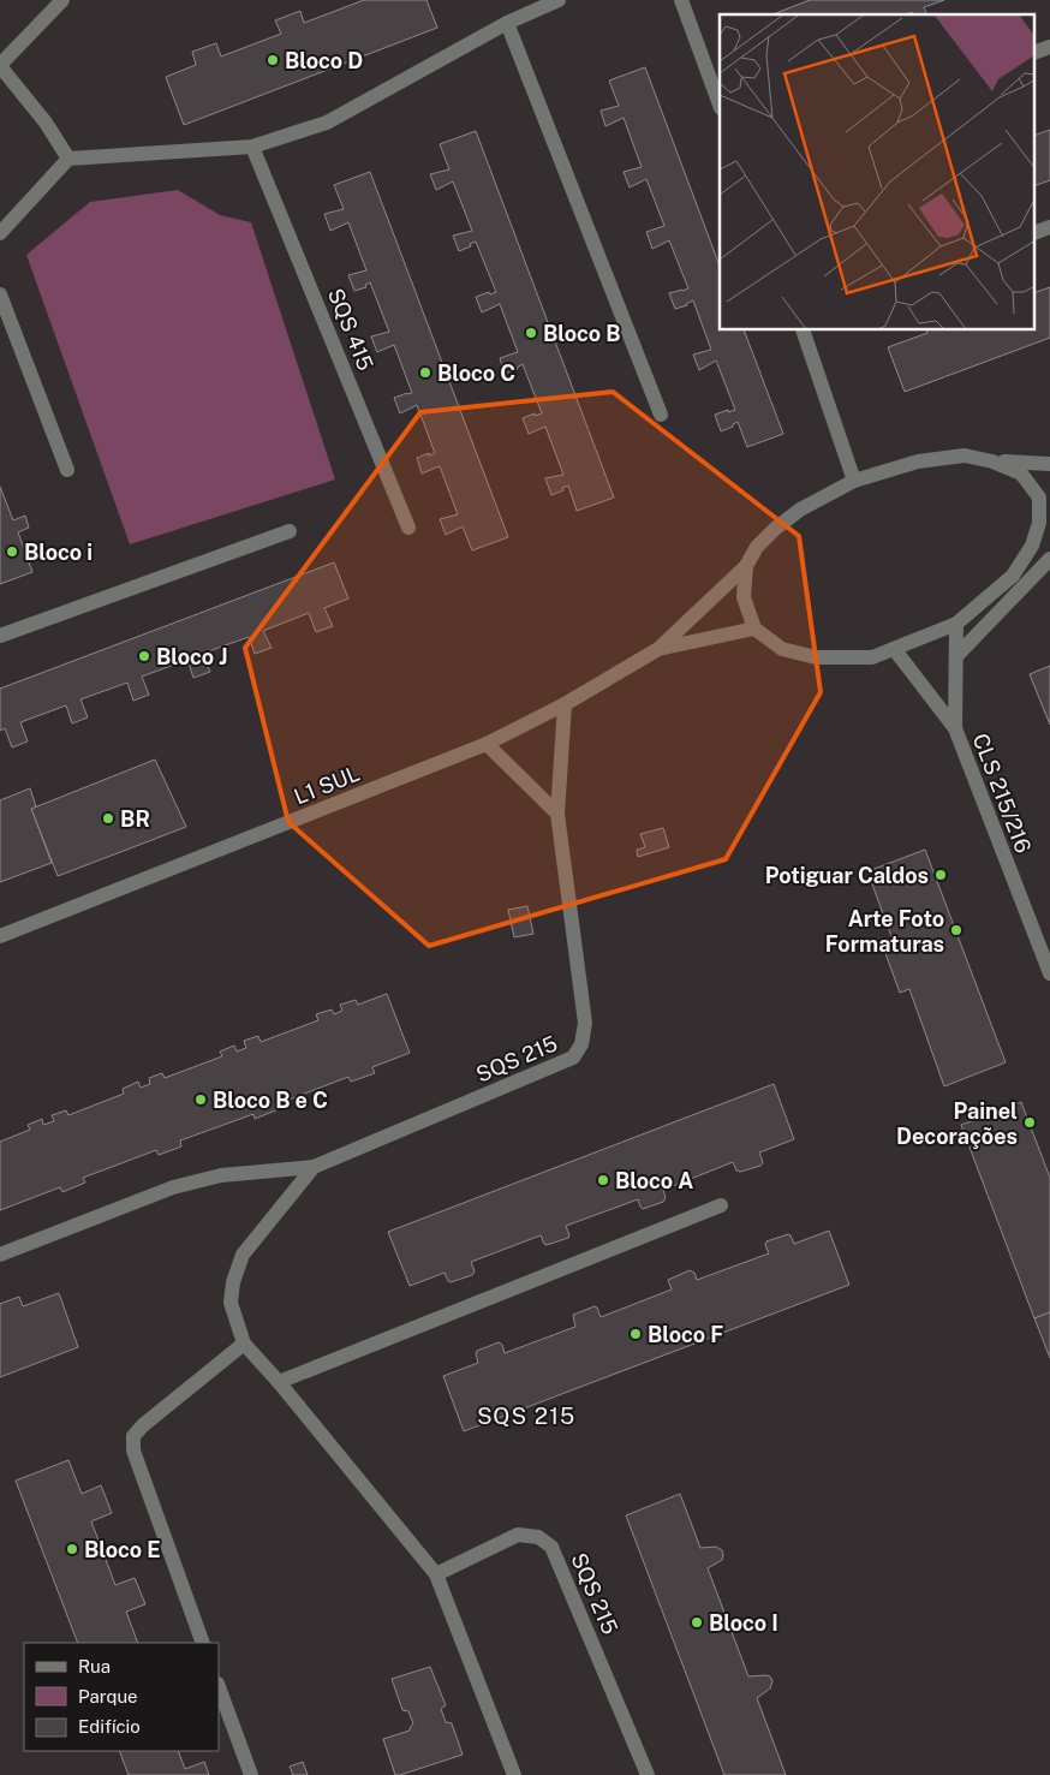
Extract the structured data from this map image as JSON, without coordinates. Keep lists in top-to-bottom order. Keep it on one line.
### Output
{"streets":{"street":["SQS 415","L1 SUL","CLS 215/216","SQS 215"]},"crossings":[["L1 SUL","SQS 215"]],"districts":["SQS 215"],"places":["Bloco D","Bloco B","Bloco C","Bloco i","Bloco J","BR","Potiguar Caldos","Arte Foto Formaturas","Bloco B e C","Painel Decorações","Bloco A","Bloco F","Bloco E","Bloco I"],"legend":["Rua","Parque","Edifício"]}
